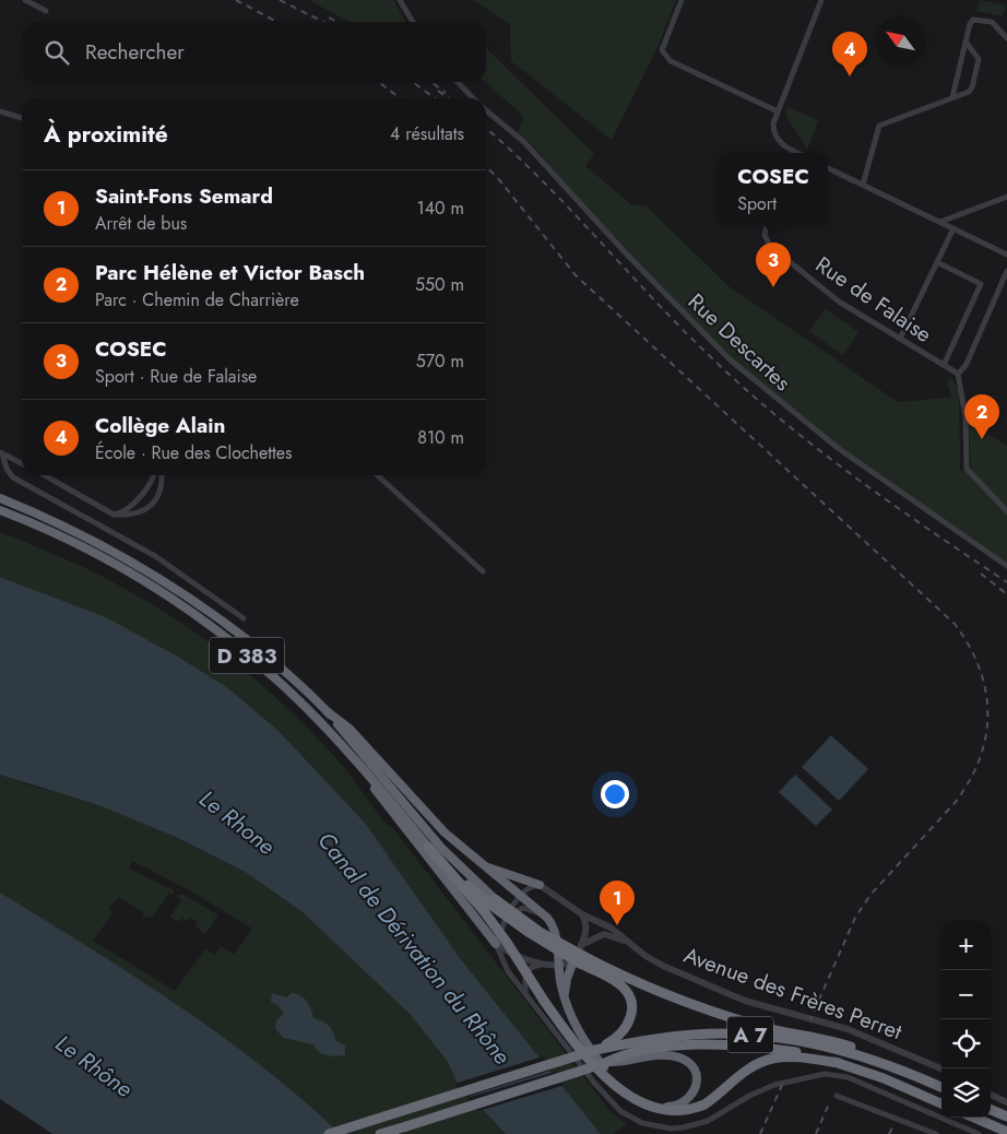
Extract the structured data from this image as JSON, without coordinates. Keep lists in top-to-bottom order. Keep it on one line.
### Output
{"streets":{"highway":["D 383","A 7"],"street":["Rue de Falaise","Rue Descartes","Avenue des Frères Perret"]},"crossings":[["D 383","A 7"]],"water":["Le Rhone","Canal de Dérivation du Rhône","Le Rhône"],"north":"top left","page":{"search":"Rechercher","pins":["4","3","2","1"],"heading":["À proximité","4 résultats"],"popup":["COSEC","Sport"],"list":[{"mark":"1","name":"Saint-Fons Semard","note":"Arrêt de bus","value":"140 m"},{"mark":"2","name":"Parc Hélène et Victor Basch","note":"Parc · Chemin de Charrière","value":"550 m"},{"mark":"3","name":"COSEC","note":"Sport · Rue de Falaise","value":"570 m"},{"mark":"4","name":"Collège Alain","note":"École · Rue des Clochettes","value":"810 m"}],"map_buttons":["+","−"]}}
